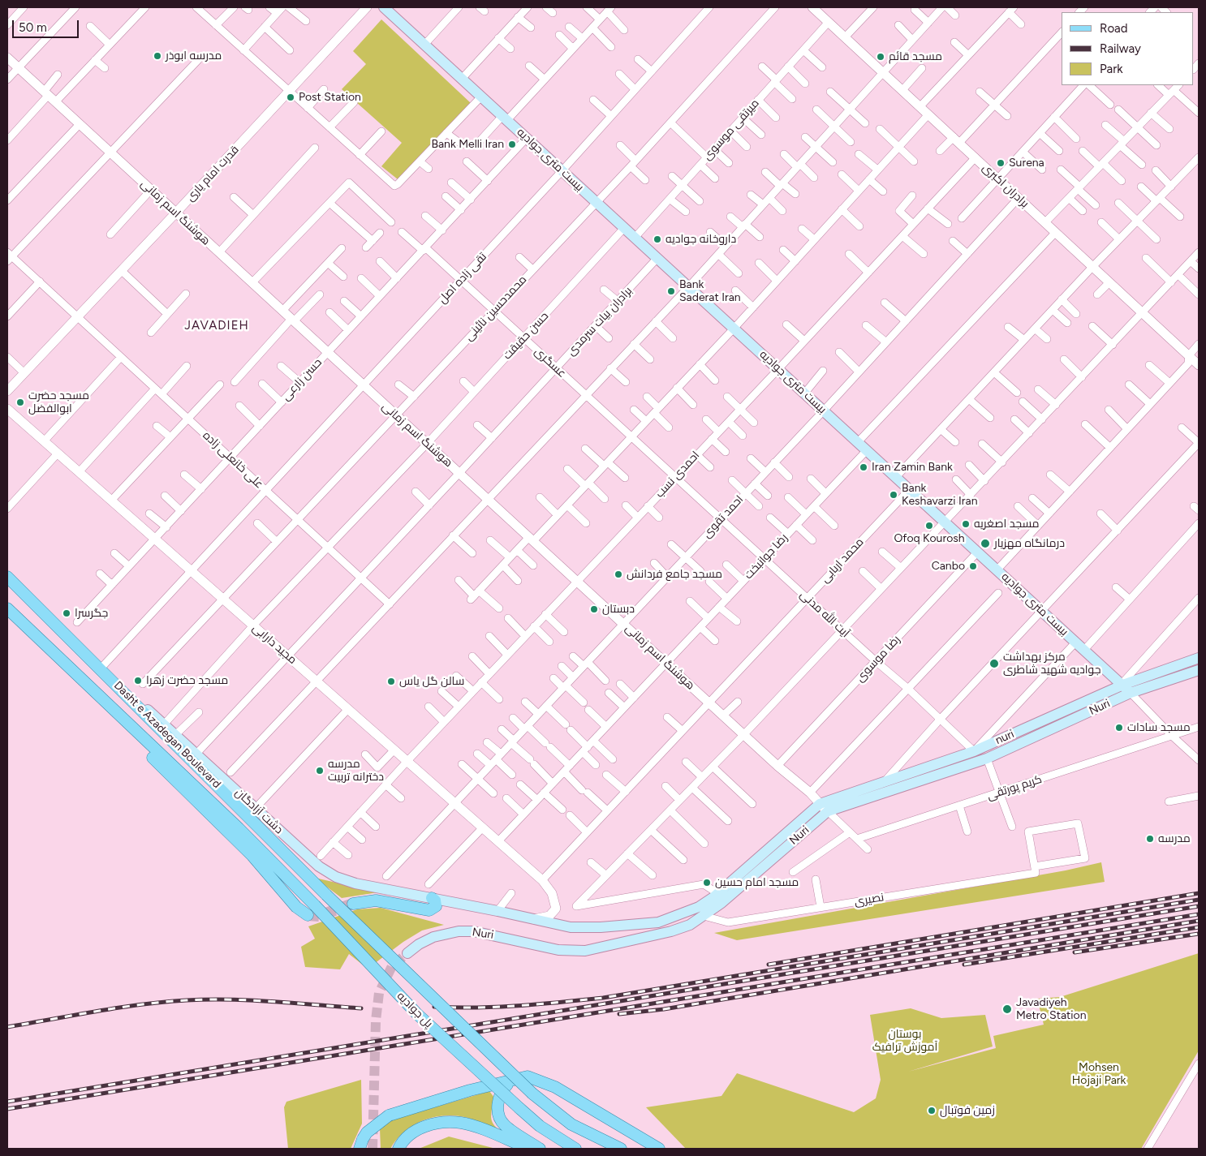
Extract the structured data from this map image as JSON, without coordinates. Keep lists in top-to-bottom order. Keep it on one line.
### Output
{"streets":{"main road":["بیست متری جوادیه","Nuri","Dasht e Azadegan Boulevard","nuri","دشت آزادگان","پل جوادیه"],"street":["میرتقی موسوی","قدرت امام یاری","برادران اکبری","هوشنگ اسم زمانی","تقی زاده اصل","محمدحسین نائینی","برادران بیات سرمدی","حسن حقیقت","عسگری","حسن زارعی","علی خانعلی زاده","احمدی نسب","احمد تقوی","رضا جوانبخت","محمد اربابی","آیت‌ الله مدنی","مجید دارابی","رضا موسوی","کریم پورتقی","نصیری"]},"crossings":[["میرتقی موسوی","بیست متری جوادیه"],["میرتقی موسوی","برادران اکبری"],["بیست متری جوادیه","تقی زاده اصل"],["بیست متری جوادیه","محمدحسین نائینی"],["بیست متری جوادیه","برادران بیات سرمدی"],["بیست متری جوادیه","حسن حقیقت"],["بیست متری جوادیه","حسن زارعی"],["بیست متری جوادیه","احمدی نسب"],["بیست متری جوادیه","احمد تقوی"],["بیست متری جوادیه","رضا جوانبخت"],["بیست متری جوادیه","محمد اربابی"],["بیست متری جوادیه","رضا موسوی"],["بیست متری جوادیه","Nuri"],["بیست متری جوادیه","nuri"],["بیست متری جوادیه","کریم پورتقی"],["قدرت امام یاری","هوشنگ اسم زمانی"],["قدرت امام یاری","علی خانعلی زاده"],["برادران اکبری","احمدی نسب"],["برادران اکبری","احمد تقوی"],["هوشنگ اسم زمانی","تقی زاده اصل"],["هوشنگ اسم زمانی","محمدحسین نائینی"],["هوشنگ اسم زمانی","برادران بیات سرمدی"],["هوشنگ اسم زمانی","حسن حقیقت"],["هوشنگ اسم زمانی","حسن زارعی"],["هوشنگ اسم زمانی","احمدی نسب"],["هوشنگ اسم زمانی","احمد تقوی"],["هوشنگ اسم زمانی","رضا جوانبخت"],["هوشنگ اسم زمانی","محمد اربابی"],["هوشنگ اسم زمانی","رضا موسوی"],["هوشنگ اسم زمانی","Nuri"],["هوشنگ اسم زمانی","nuri"],["تقی زاده اصل","عسگری"],["تقی زاده اصل","علی خانعلی زاده"],["تقی زاده اصل","مجید دارابی"],["تقی زاده اصل","دشت آزادگان"],["محمدحسین نائینی","عسگری"],["محمدحسین نائینی","علی خانعلی زاده"],["محمدحسین نائینی","مجید دارابی"],["برادران بیات سرمدی","عسگری"],["برادران بیات سرمدی","علی خانعلی زاده"],["برادران بیات سرمدی","مجید دارابی"],["برادران بیات سرمدی","دشت آزادگان"],["حسن حقیقت","عسگری"],["حسن حقیقت","علی خانعلی زاده"],["حسن حقیقت","مجید دارابی"],["حسن حقیقت","دشت آزادگان"],["عسگری","حسن زارعی"],["عسگری","احمدی نسب"],["عسگری","آیت‌ الله مدنی"],["حسن زارعی","علی خانعلی زاده"],["حسن زارعی","مجید دارابی"],["احمدی نسب","آیت‌ الله مدنی"],["احمدی نسب","مجید دارابی"],["احمدی نسب","دشت آزادگان"],["احمد تقوی","آیت‌ الله مدنی"],["احمد تقوی","مجید دارابی"],["رضا جوانبخت","آیت‌ الله مدنی"],["رضا جوانبخت","مجید دارابی"],["محمد اربابی","آیت‌ الله مدنی"],["محمد اربابی","مجید دارابی"],["آیت‌ الله مدنی","رضا موسوی"],["آیت‌ الله مدنی","nuri"],["Nuri","nuri"],["Nuri","نصیری"],["Dasht e Azadegan Boulevard","دشت آزادگان"],["Dasht e Azadegan Boulevard","پل جوادیه"]],"districts":["JAVADIEH"],"parks":["بوستان آموزش ترافیک","Mohsen Hojaji Park"],"places":["مدرسه ابوذر","مسجد قائم","Post Station","Bank Melli Iran","Surena","داروخانه جوادیه","Bank Saderat Iran","مسجد حضرت ابوالفضل","Iran Zamin Bank","Bank Keshavarzi Iran","مسجد اصغریه","Ofoq Kourosh","درمانگاه مهزیار","Canbo","مسجد جامع فردانش","دبستان","جگرسرا","مرکز بهداشت جوادیه شهید شاطری","مسجد حضرت زهرا","سالن گل یاس","مسجد سادات","مدرسه دخترانه تربیت","مدرسه","مسجد امام حسین","Javadiyeh Metro Station","زمین فوتبال"],"legend":["Road","Railway","Park"],"scale_bar":"50 m"}
